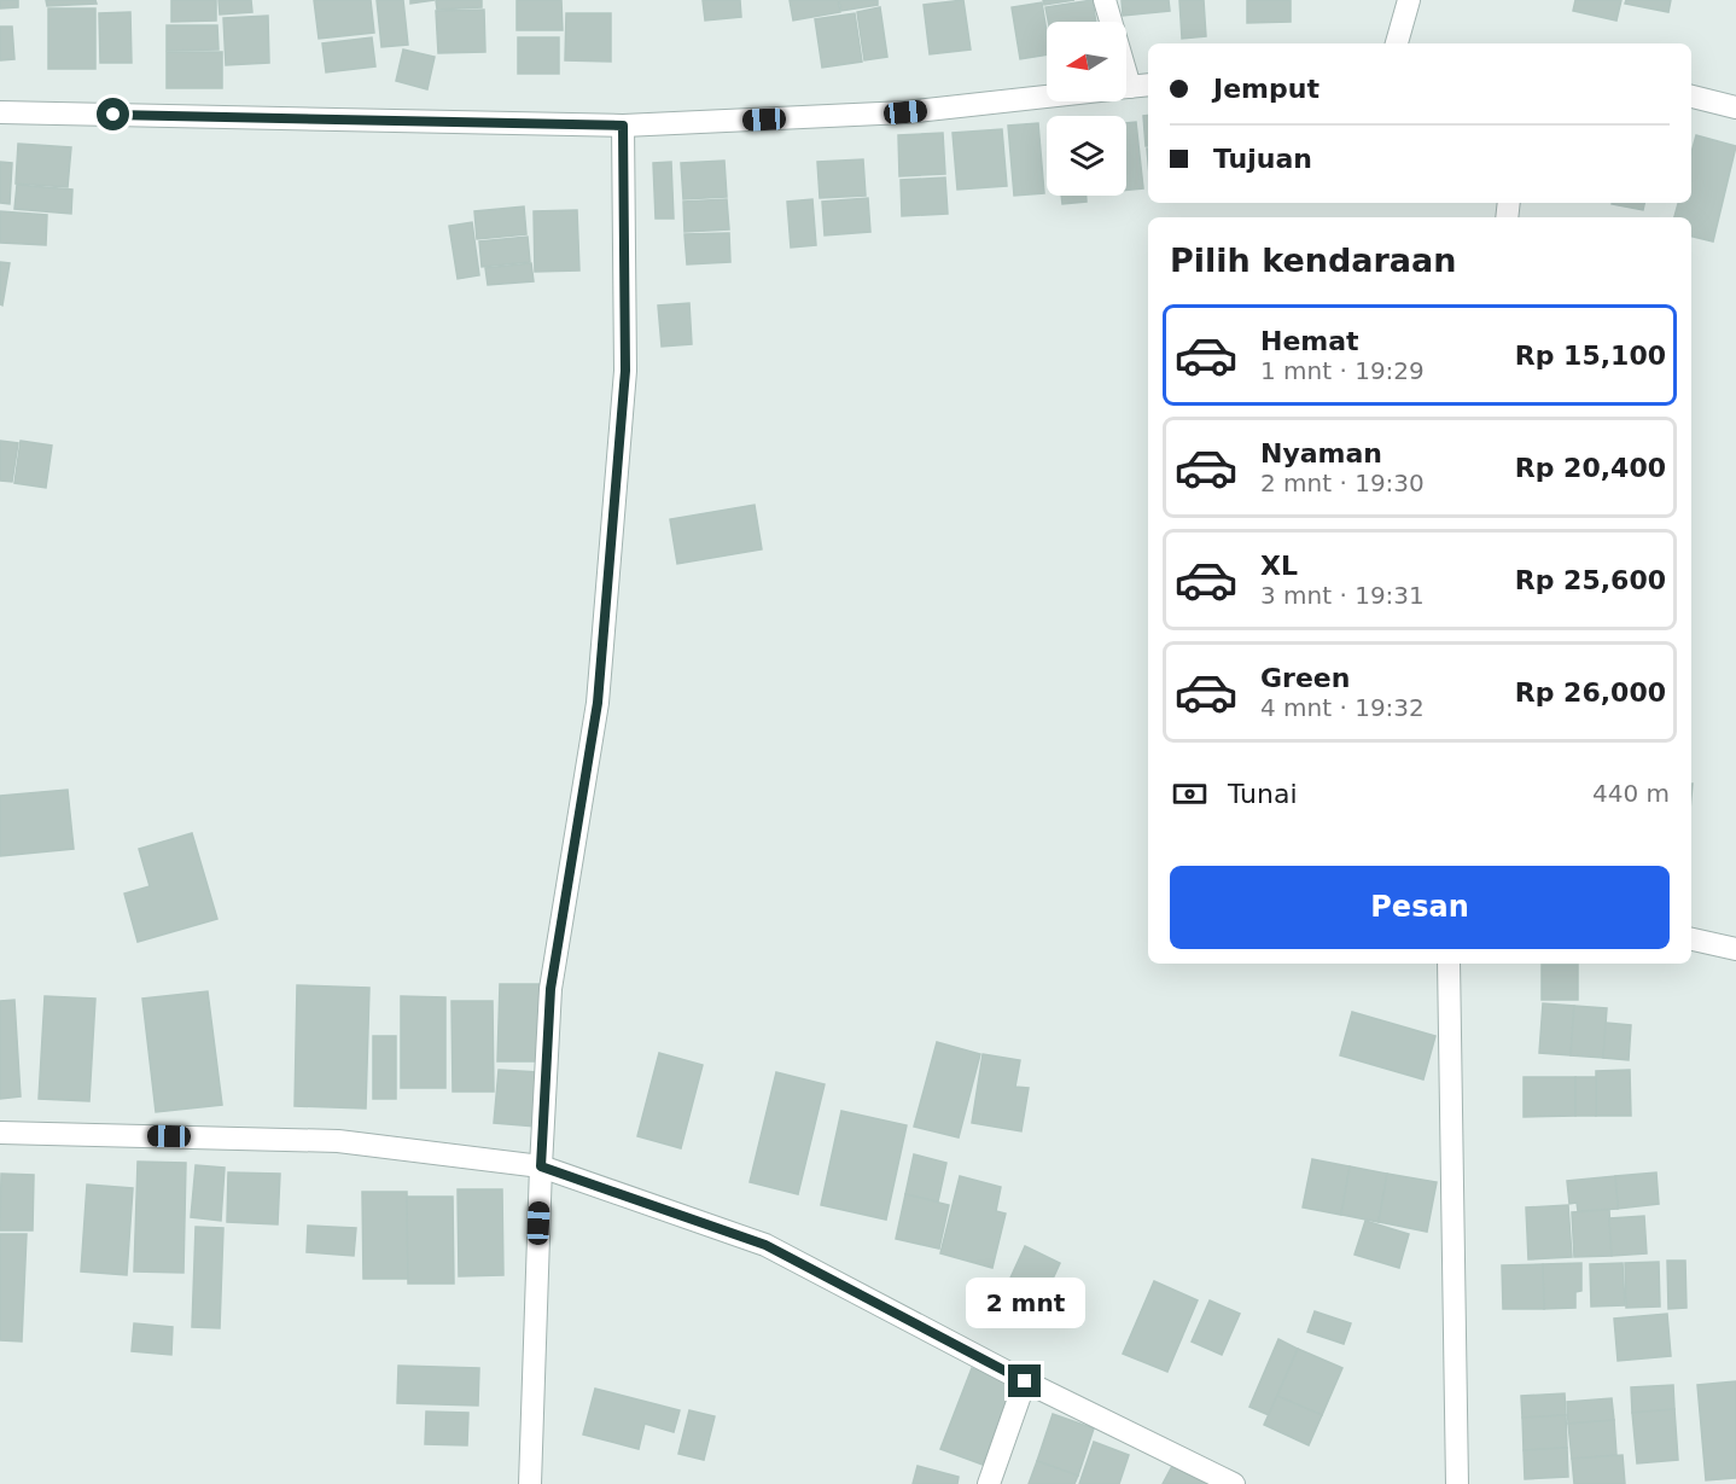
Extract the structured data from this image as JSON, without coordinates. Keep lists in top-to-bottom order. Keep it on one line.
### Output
{"north":"left","page":{"banner":["Jemput","Tujuan"],"heading":"Pilih kendaraan","list":[{"name":"Hemat","note":"1 mnt · 19:29","value":"Rp 15,100"},{"name":"Nyaman","note":"2 mnt · 19:30","value":"Rp 20,400"},{"name":"XL","note":"3 mnt · 19:31","value":"Rp 25,600"},{"name":"Green","note":"4 mnt · 19:32","value":"Rp 26,000"}],"pay":["Tunai","440 m"],"buttons":"Pesan","bubble":"2 mnt"}}
